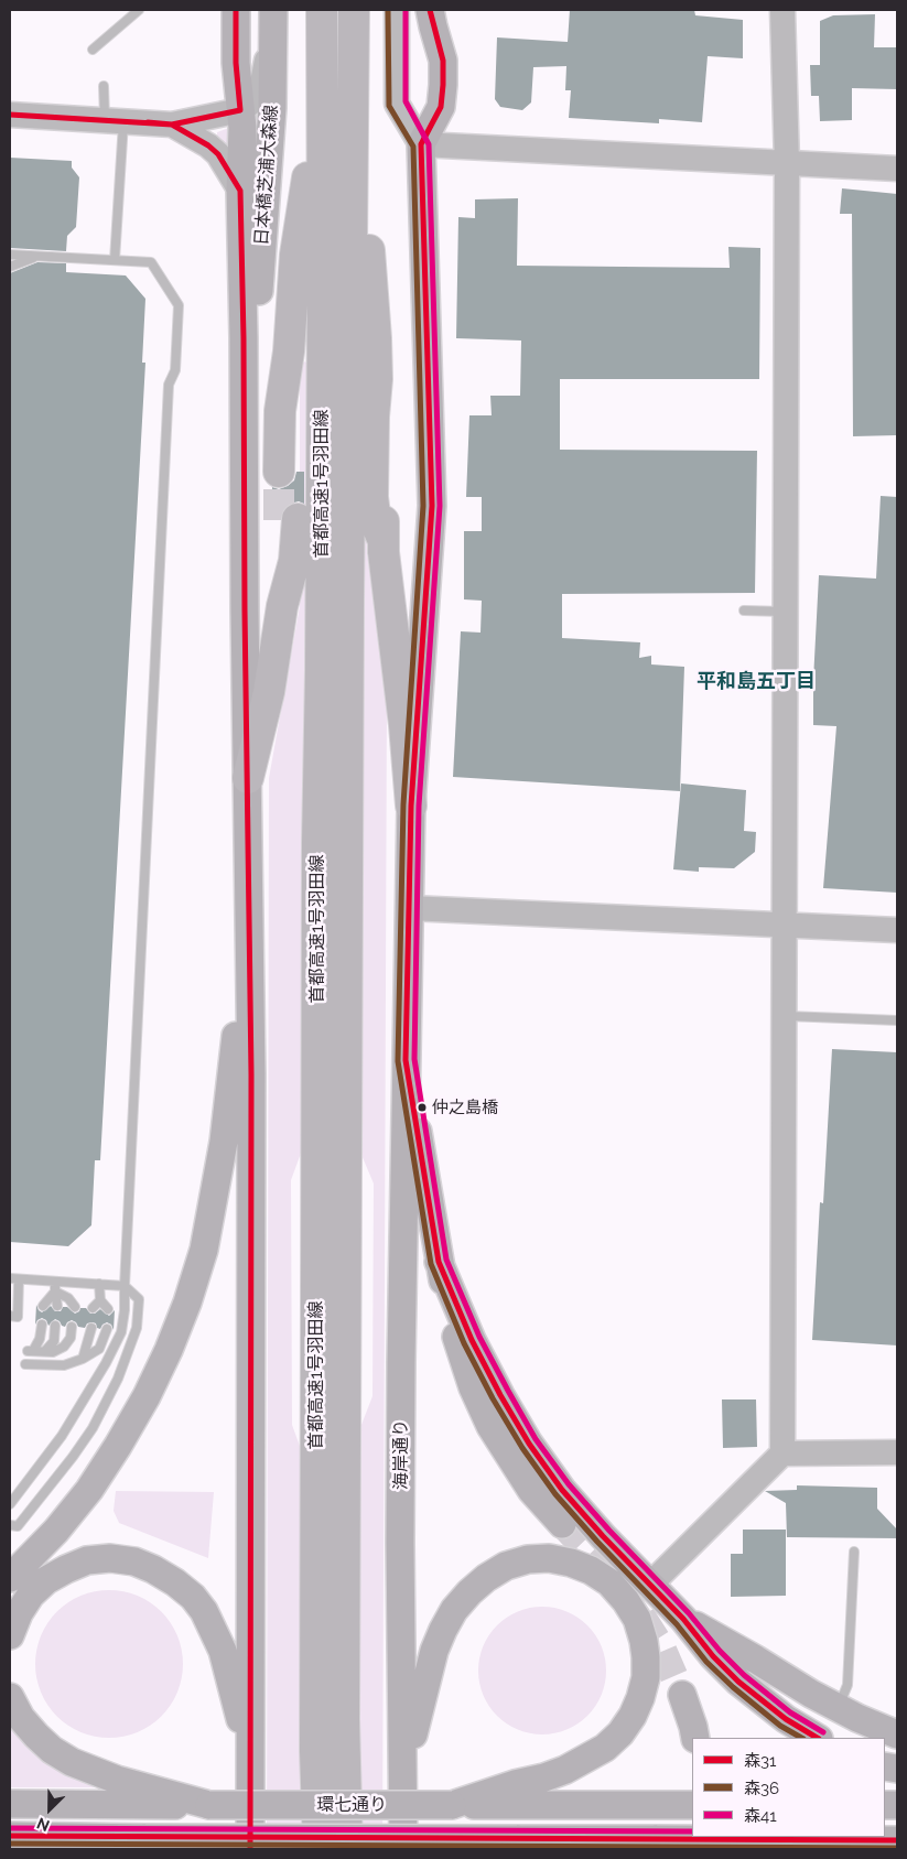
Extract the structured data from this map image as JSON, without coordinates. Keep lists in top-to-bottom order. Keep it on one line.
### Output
{"streets":{"highway":["首都高速1号羽田線"],"main road":["日本橋芝浦大森線","海岸通り","環七通り"]},"crossings":[["首都高速1号羽田線","環七通り"]],"districts":["平和島五丁目"],"places":["仲之島橋"],"lines":["transit line 森31","transit line 森36","transit line 森41"],"legend":["森31","森36","森41"],"north":"bottom left"}
